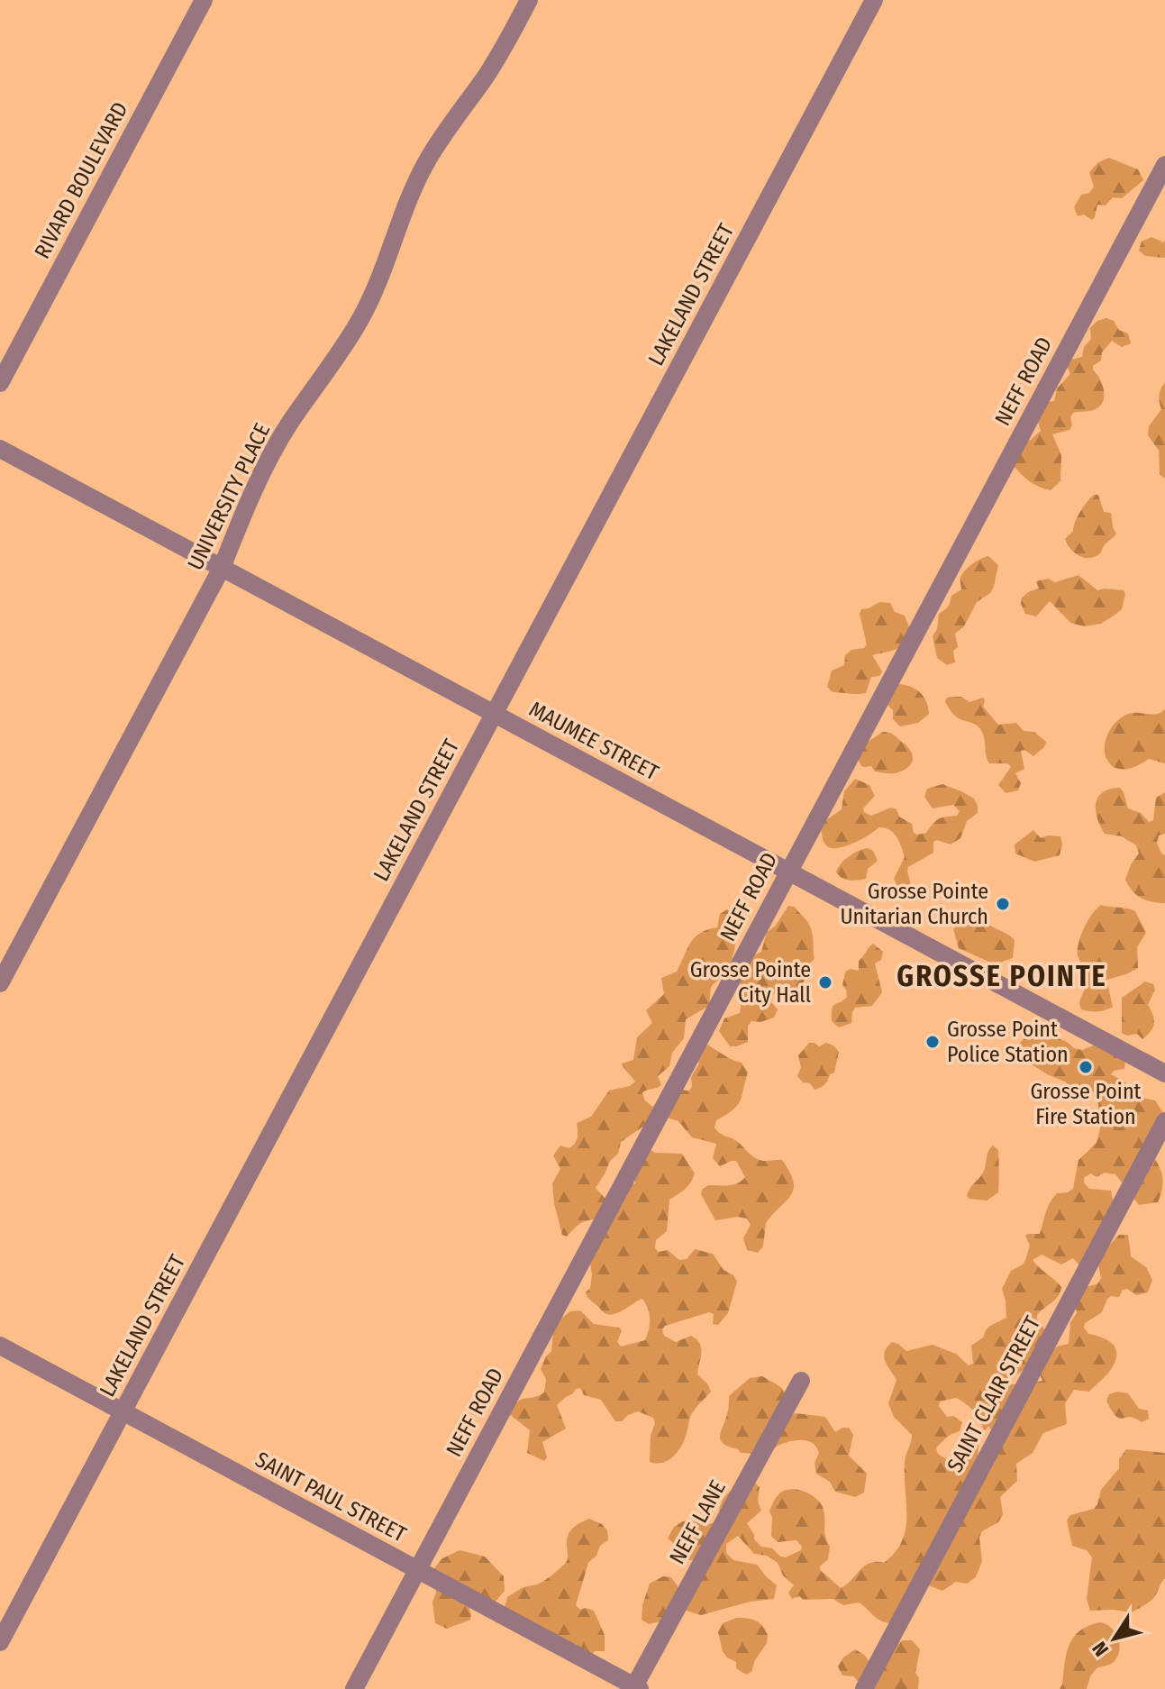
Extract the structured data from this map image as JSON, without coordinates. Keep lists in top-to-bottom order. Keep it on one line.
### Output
{"streets":{"street":["RIVARD BOULEVARD","LAKELAND STREET","NEFF ROAD","UNIVERSITY PLACE","MAUMEE STREET","SAINT CLAIR STREET","SAINT PAUL STREET","NEFF LANE"]},"crossings":[["LAKELAND STREET","MAUMEE STREET"],["LAKELAND STREET","SAINT PAUL STREET"],["NEFF ROAD","MAUMEE STREET"],["NEFF ROAD","SAINT PAUL STREET"],["UNIVERSITY PLACE","MAUMEE STREET"],["SAINT PAUL STREET","NEFF LANE"]],"districts":["GROSSE POINTE"],"places":["Grosse Pointe Unitarian Church","Grosse Pointe City Hall","Grosse Point Police Station","Grosse Point Fire Station"],"north":"bottom left"}
